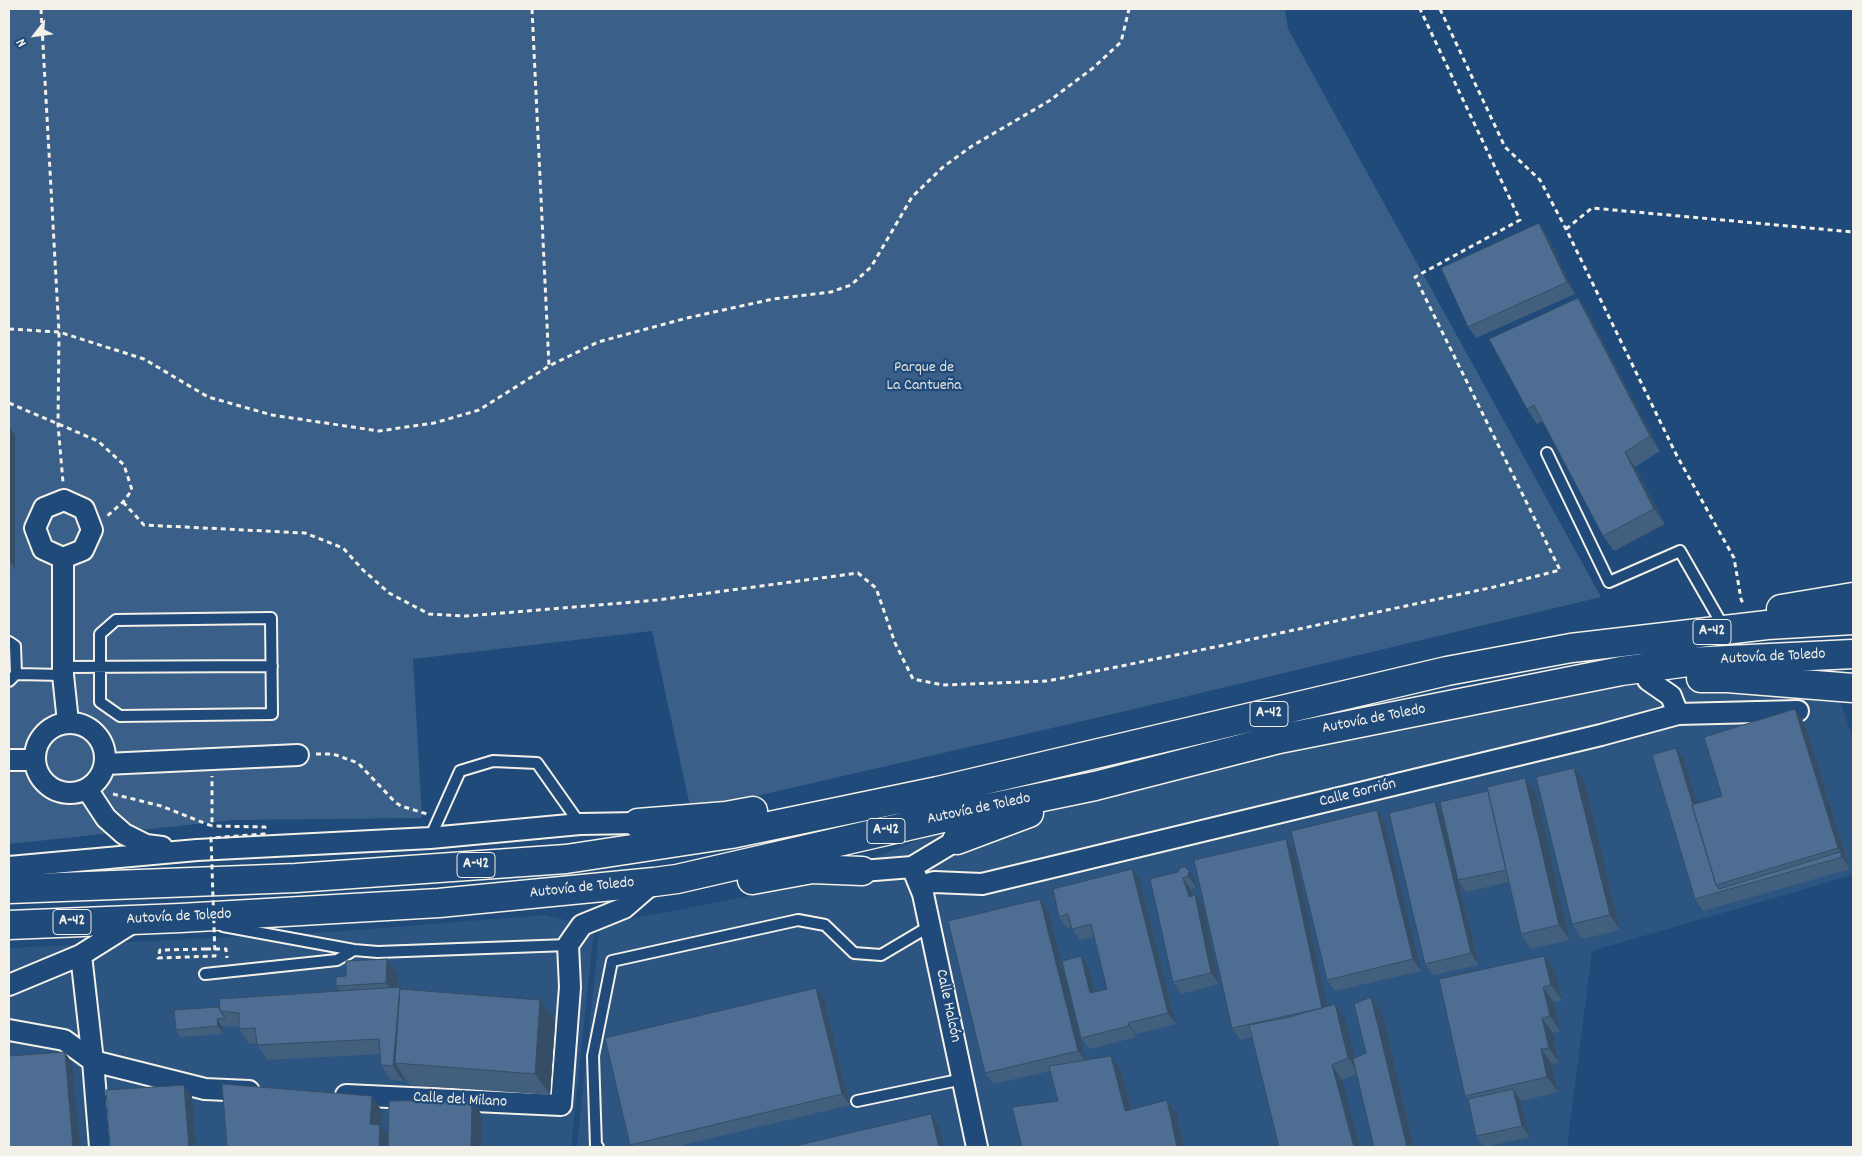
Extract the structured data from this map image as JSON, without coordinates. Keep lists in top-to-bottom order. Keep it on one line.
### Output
{"streets":{"highway":["A-42","Autovía de Toledo"],"street":["Calle Gorrión","Calle Halcón","Calle del Milano"]},"crossings":[["Calle Gorrión","Calle Halcón"]],"parks":["Parque de La Cantueña"],"north":"bottom left"}
